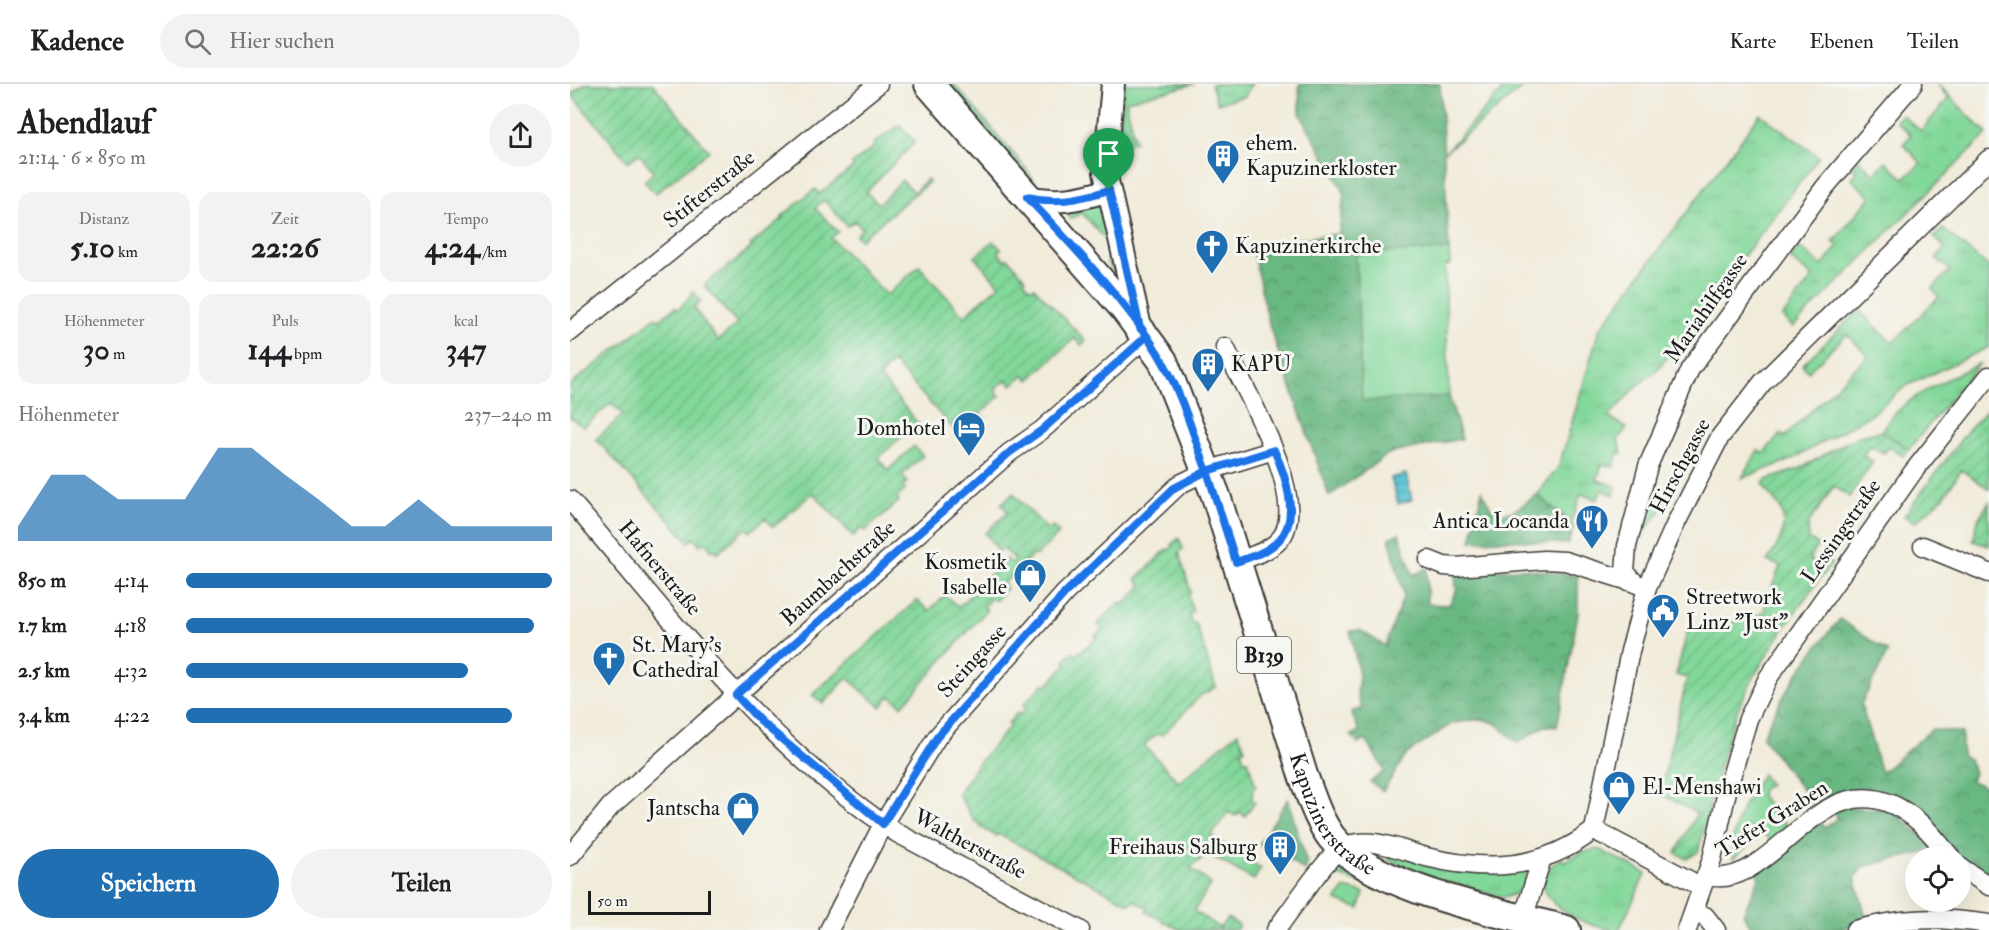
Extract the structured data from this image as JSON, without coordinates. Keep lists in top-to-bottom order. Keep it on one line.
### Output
{"streets":{"main road":["B139","Kapuzinerstraße"],"street":["Stifterstraße","Mariahilfgasse","Hirschgasse","Lessingstraße","Hafnerstraße","Baumbachstraße","Steingasse","Tiefer Graben","Waltherstraße"]},"crossings":[["Mariahilfgasse","Hirschgasse"],["Lessingstraße","Tiefer Graben"],["Hafnerstraße","Baumbachstraße"],["Hafnerstraße","Waltherstraße"],["Baumbachstraße","B139"],["Baumbachstraße","Kapuzinerstraße"],["Baumbachstraße","Waltherstraße"],["B139","Kapuzinerstraße"],["Steingasse","Kapuzinerstraße"],["Steingasse","Waltherstraße"]],"places":{"building":["ehem. Kapuzinerkloster","KAPU","Freihaus Salburg"],"church":["Kapuzinerkirche","St. Mary's Cathedral"],"hotel":["Domhotel"],"restaurant":["Antica Locanda"],"shop":["Kosmetik Isabelle","El-Menshawi","Jantscha"],"public building":["Streetwork Linz \"Just\""]},"scale_bar":"50 m","page":{"header":"Kadence","search":"Hier suchen","nav":["Karte","Ebenen","Teilen"],"heading":["Abendlauf","21:14 · 6 × 850 m"],"stats":[["Distanz","5.10 km"],["Zeit","22:26"],["Tempo","4:24 /km"],["Höhenmeter","30 m"],["Puls","144 bpm"],["kcal","347"]],"chart":["Höhenmeter","237–240 m"],"list":[{"name":"850 m","note":"4:14"},{"name":"1.7 km","note":"4:18"},{"name":"2.5 km","note":"4:32"},{"name":"3.4 km","note":"4:22"}],"buttons":["Speichern","Teilen"],"scale":"50 m"}}
